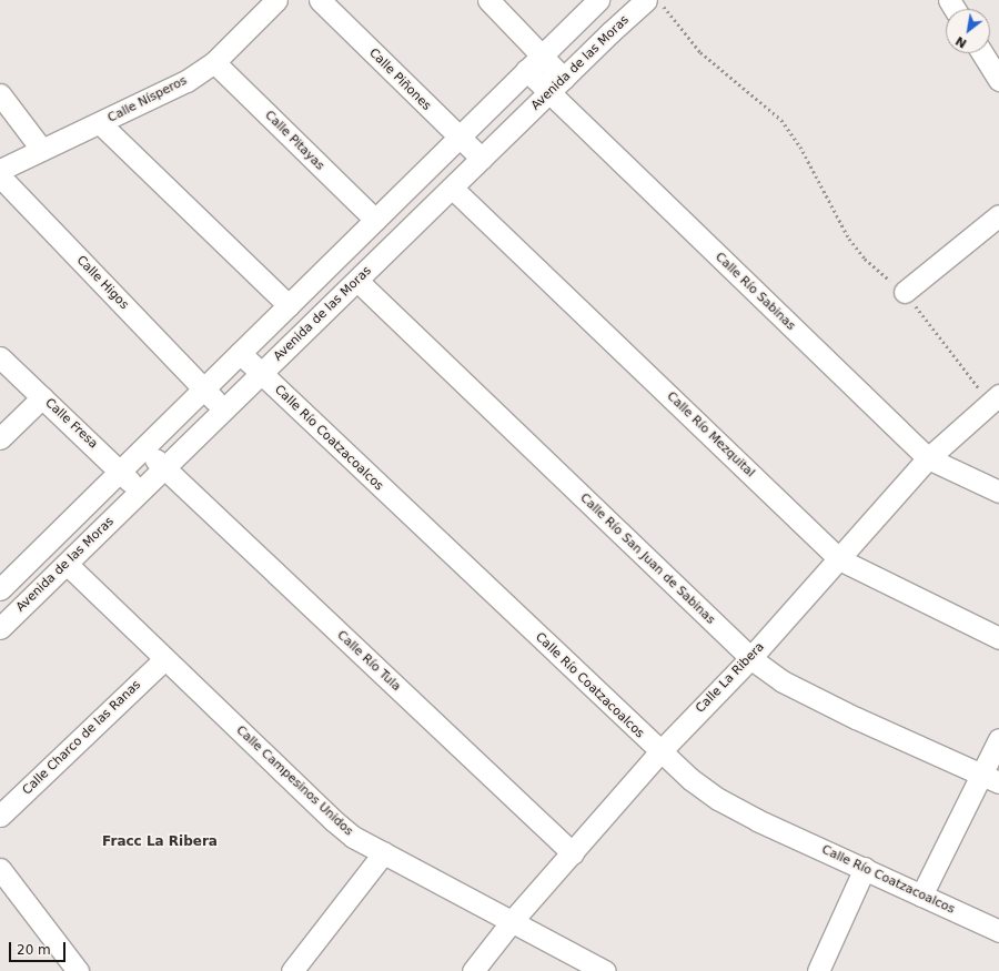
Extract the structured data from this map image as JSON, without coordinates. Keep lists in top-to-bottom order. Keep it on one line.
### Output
{"streets":{"street":["Avenida de las Moras","Calle Piñones","Calle Nísperos","Calle Pitayas","Calle Higos","Calle Río Sabinas","Calle Fresa","Calle Río Mezquital","Calle Río Coatzacoalcos","Calle Río San Juan de Sabinas","Calle Río Tula","Calle La Ribera","Calle Charco de las Ranas","Calle Campesinos Unidos"]},"crossings":[["Avenida de las Moras","Calle Piñones"],["Avenida de las Moras","Calle Higos"],["Avenida de las Moras","Calle Río Sabinas"],["Avenida de las Moras","Calle Fresa"],["Avenida de las Moras","Calle Río Mezquital"],["Avenida de las Moras","Calle Río Coatzacoalcos"],["Avenida de las Moras","Calle Río San Juan de Sabinas"],["Avenida de las Moras","Calle Río Tula"],["Avenida de las Moras","Calle Campesinos Unidos"],["Calle Nísperos","Calle Pitayas"],["Calle Río Sabinas","Calle La Ribera"],["Calle Río Mezquital","Calle La Ribera"],["Calle Río Coatzacoalcos","Calle La Ribera"],["Calle Río San Juan de Sabinas","Calle La Ribera"],["Calle Río Tula","Calle La Ribera"],["Calle La Ribera","Calle Campesinos Unidos"],["Calle Charco de las Ranas","Calle Campesinos Unidos"]],"districts":["Fracc La Ribera"],"scale_bar":"20 m","north":"bottom left"}
